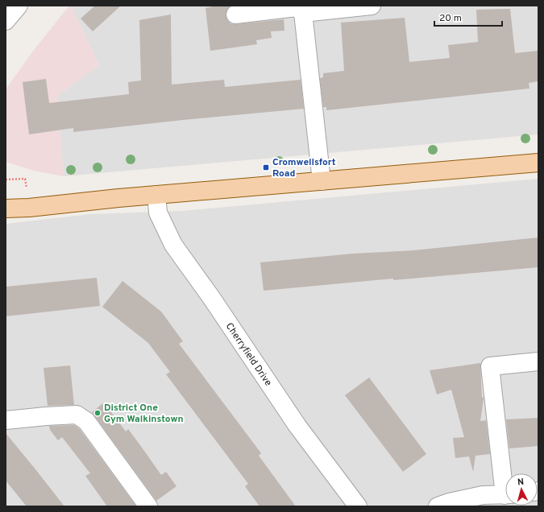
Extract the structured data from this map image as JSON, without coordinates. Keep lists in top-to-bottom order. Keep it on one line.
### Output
{"streets":{"street":["Cherryfield Drive"]},"places":{"transit":["Cromwellsfort Road"],"other":["District One Gym Walkinstown"]},"scale_bar":"20 m","north":"top"}
